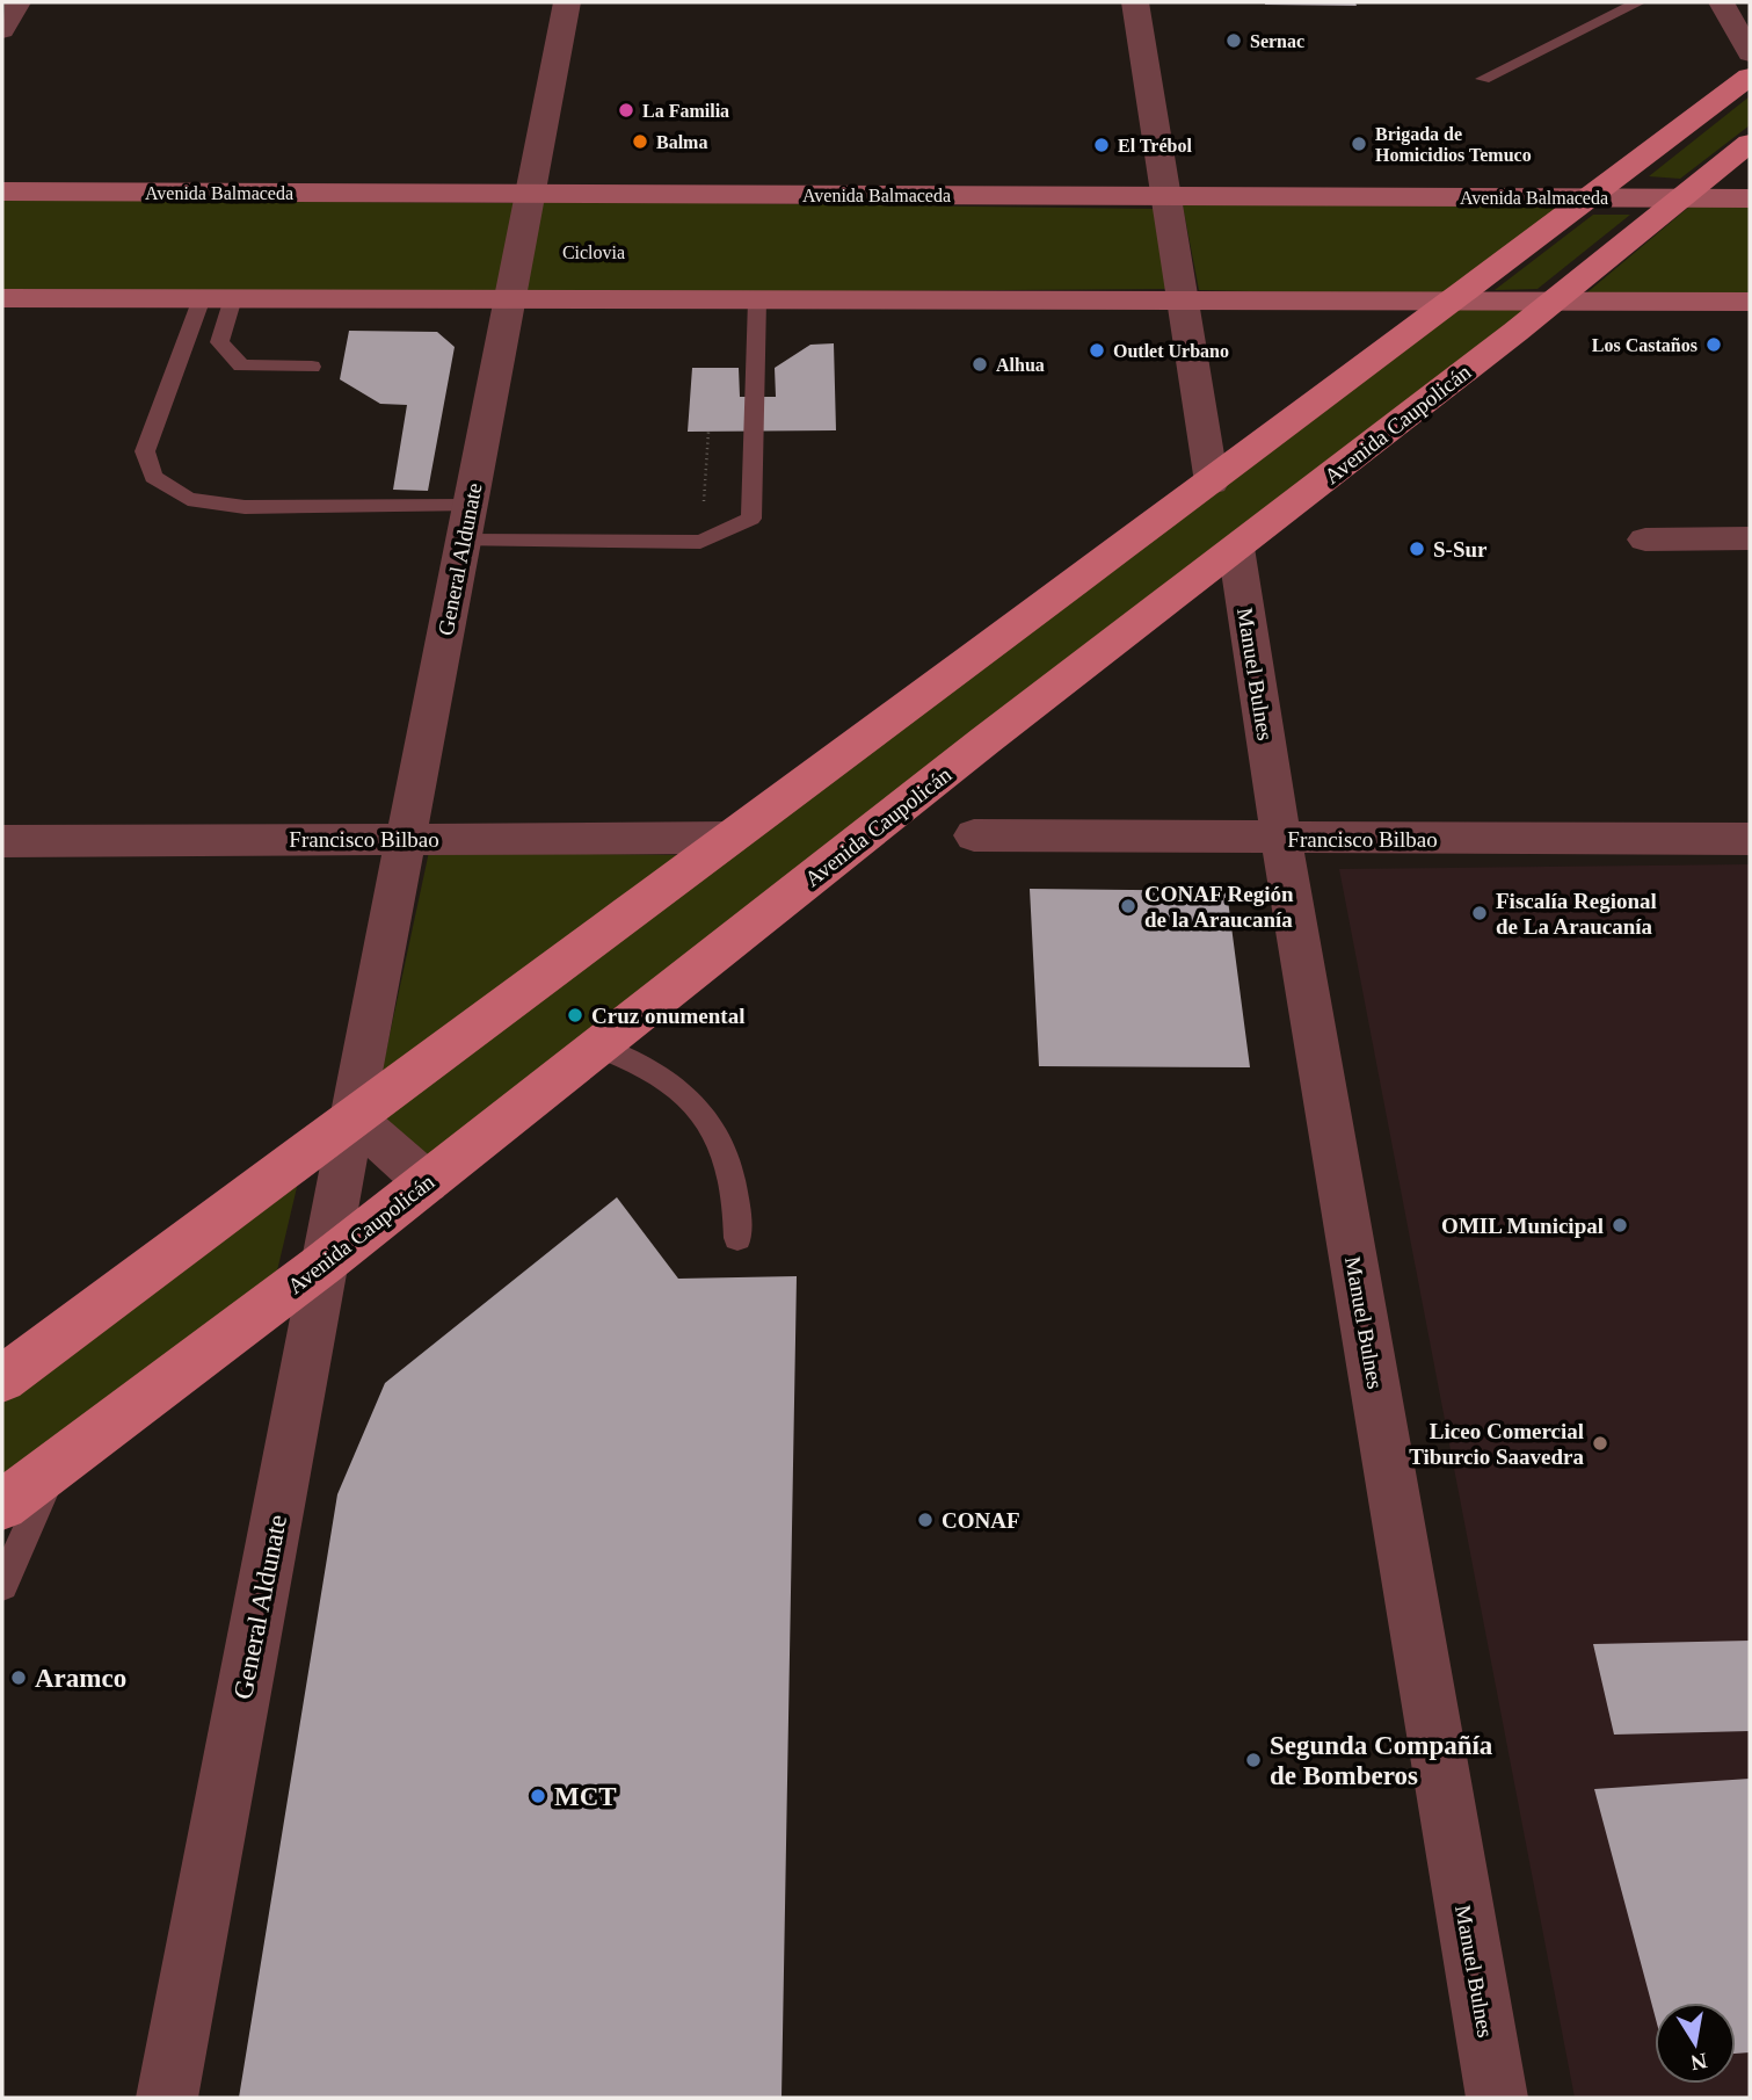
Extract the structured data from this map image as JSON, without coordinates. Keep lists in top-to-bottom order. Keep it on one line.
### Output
{"streets":{"main road":["Avenida Balmaceda","Avenida Caupolicán"],"street":["General Aldunate","Manuel Bulnes","Francisco Bilbao"]},"crossings":[["Avenida Balmaceda","Avenida Caupolicán"],["Avenida Balmaceda","General Aldunate"],["Avenida Caupolicán","General Aldunate"],["Avenida Caupolicán","Manuel Bulnes"],["General Aldunate","Francisco Bilbao"],["Manuel Bulnes","Francisco Bilbao"]],"places":["Sernac","La Familia","Balma","Brigada de Homicidios Temuco","El Trébol","Los Castaños","Outlet Urbano","Alhua","S-Sur","CONAF Región de la Araucanía","Fiscalía Regional de La Araucanía","Cruz onumental","OMIL Municipal","Liceo Comercial Tiburcio Saavedra","CONAF","Aramco","Segunda Compañía de Bomberos","MCT"],"north":"bottom"}
